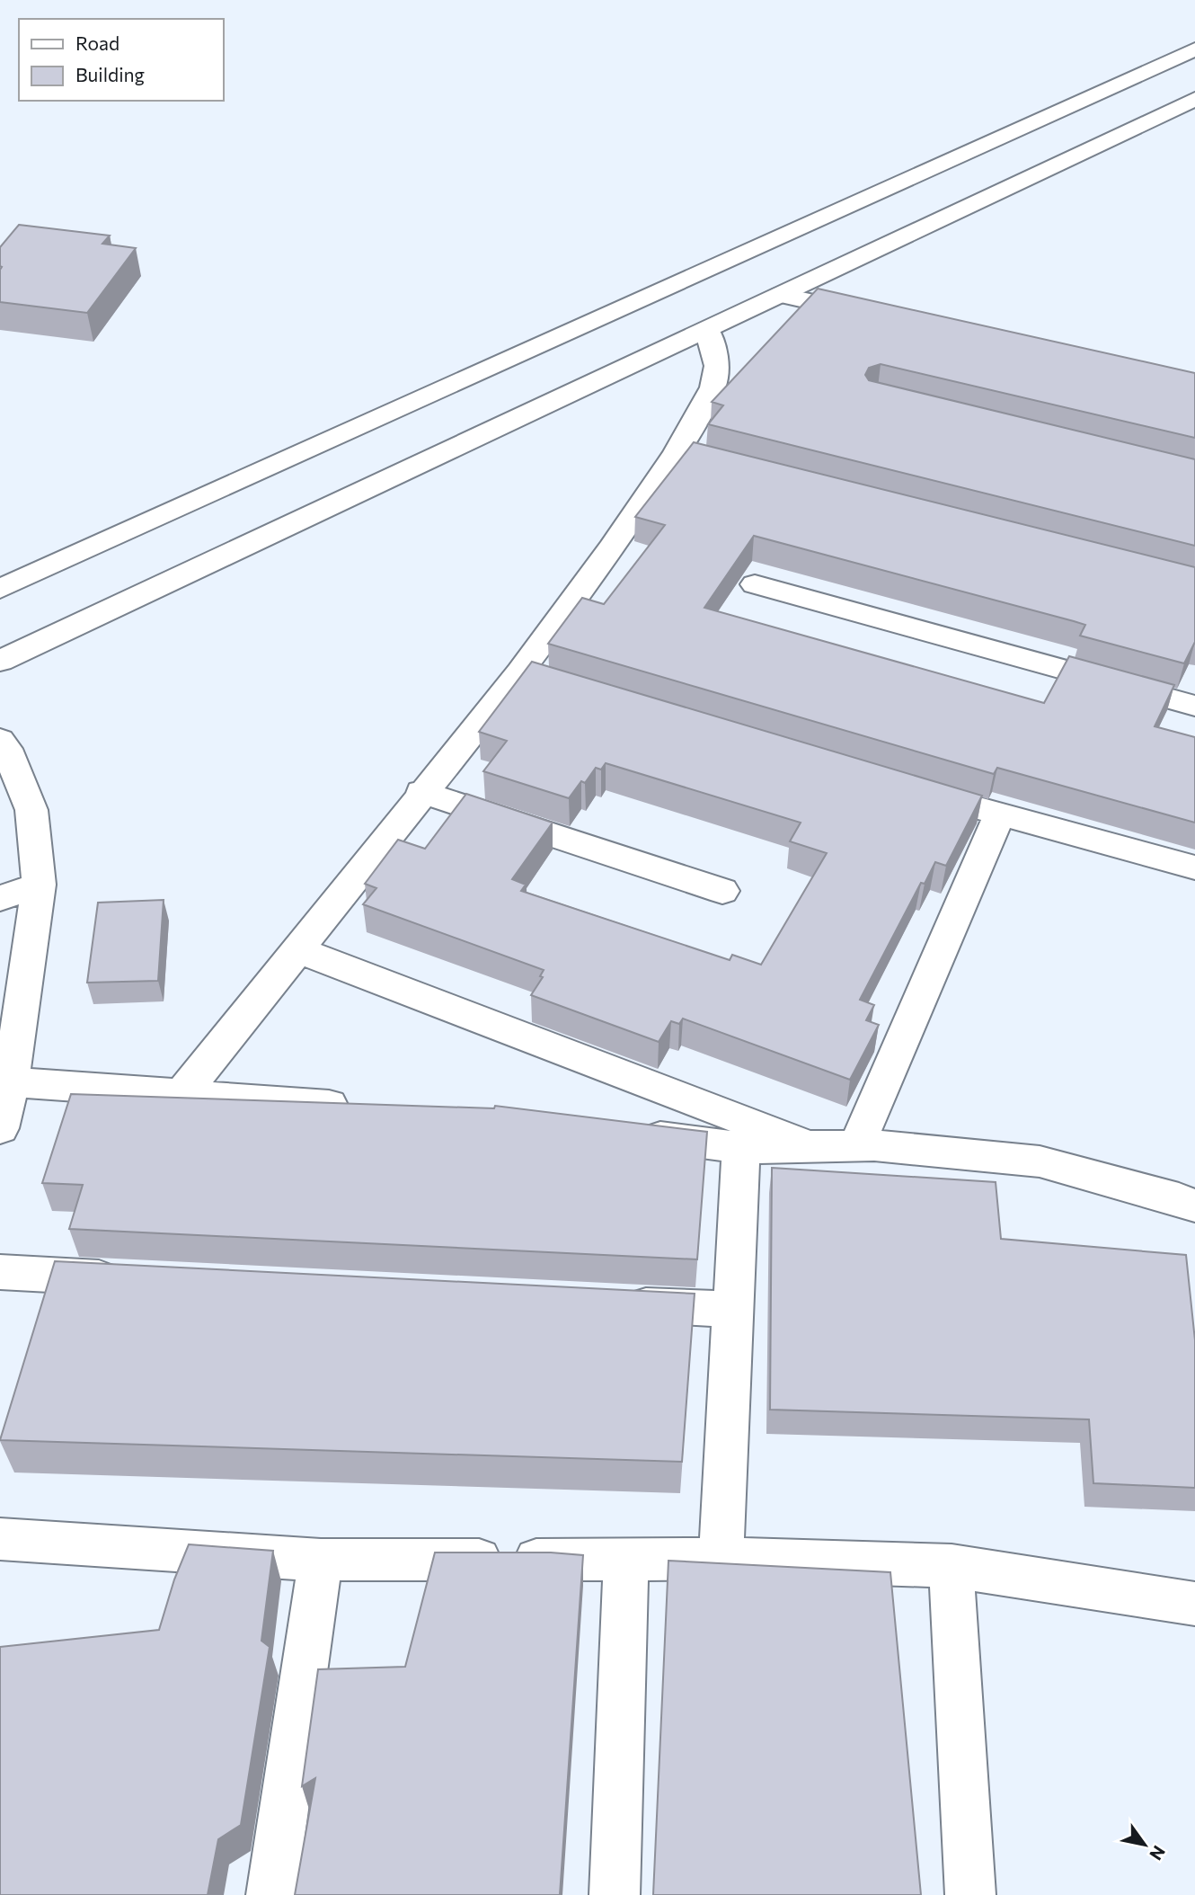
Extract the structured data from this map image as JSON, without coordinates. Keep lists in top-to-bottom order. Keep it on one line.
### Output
{"legend":["Road","Building"],"north":"bottom right"}
